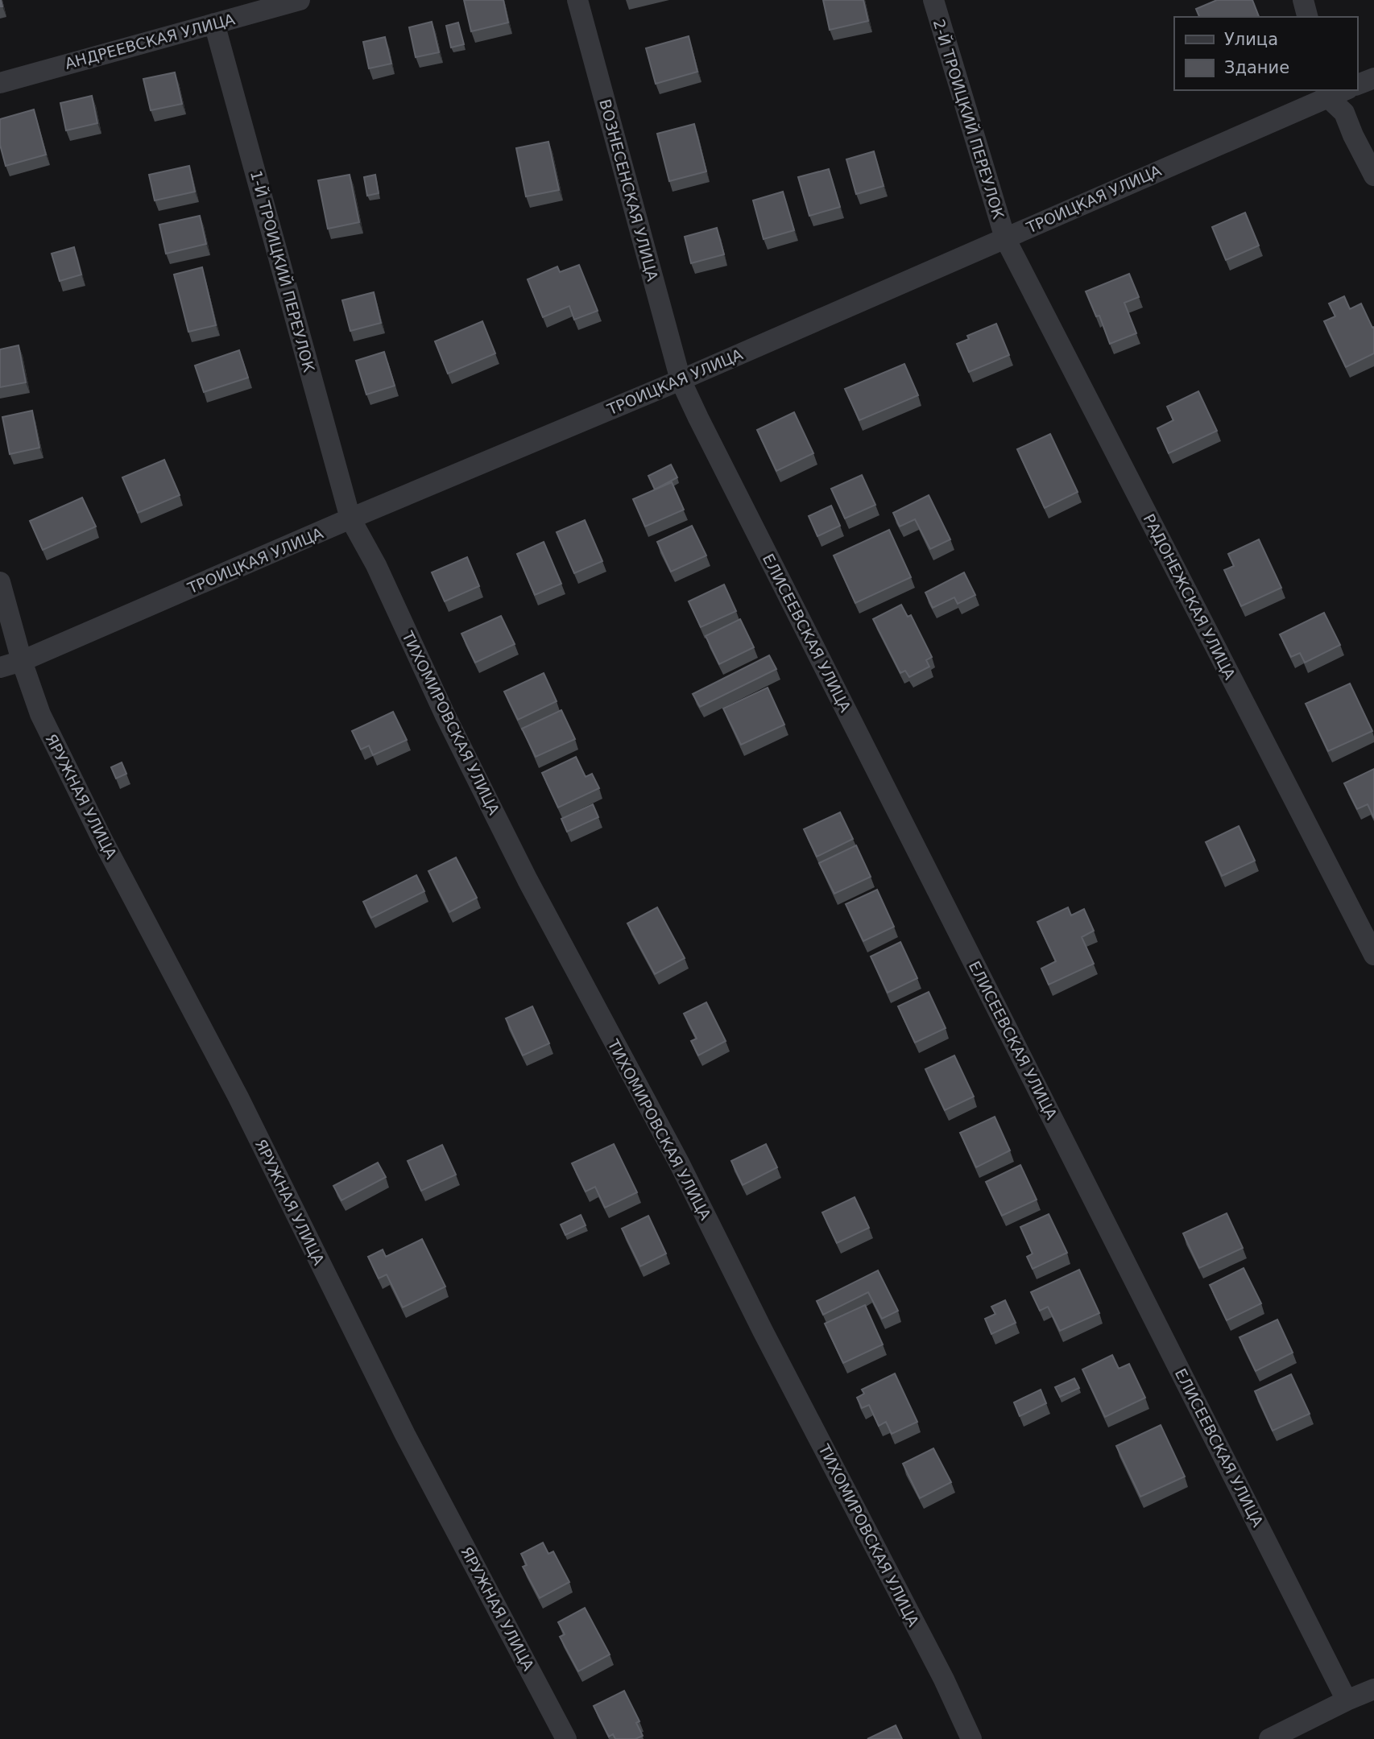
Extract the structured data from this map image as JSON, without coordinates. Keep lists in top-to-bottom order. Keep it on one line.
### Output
{"streets":{"street":["АНДРЕЕВСКАЯ УЛИЦА","2-Й ТРОИЦКИЙ ПЕРЕУЛОК","ВОЗНЕСЕНСКАЯ УЛИЦА","ТРОИЦКАЯ УЛИЦА","1-Й ТРОИЦКИЙ ПЕРЕУЛОК","РАДОНЕЖСКАЯ УЛИЦА","ЕЛИСЕЕВСКАЯ УЛИЦА","ТИХОМИРОВСКАЯ УЛИЦА","ЯРУЖНАЯ УЛИЦА"]},"crossings":[["АНДРЕЕВСКАЯ УЛИЦА","1-Й ТРОИЦКИЙ ПЕРЕУЛОК"],["2-Й ТРОИЦКИЙ ПЕРЕУЛОК","ТРОИЦКАЯ УЛИЦА"],["2-Й ТРОИЦКИЙ ПЕРЕУЛОК","РАДОНЕЖСКАЯ УЛИЦА"],["ВОЗНЕСЕНСКАЯ УЛИЦА","ТРОИЦКАЯ УЛИЦА"],["ВОЗНЕСЕНСКАЯ УЛИЦА","ЕЛИСЕЕВСКАЯ УЛИЦА"],["ТРОИЦКАЯ УЛИЦА","1-Й ТРОИЦКИЙ ПЕРЕУЛОК"],["ТРОИЦКАЯ УЛИЦА","РАДОНЕЖСКАЯ УЛИЦА"],["ТРОИЦКАЯ УЛИЦА","ЕЛИСЕЕВСКАЯ УЛИЦА"],["ТРОИЦКАЯ УЛИЦА","ТИХОМИРОВСКАЯ УЛИЦА"],["ТРОИЦКАЯ УЛИЦА","ЯРУЖНАЯ УЛИЦА"],["1-Й ТРОИЦКИЙ ПЕРЕУЛОК","ТИХОМИРОВСКАЯ УЛИЦА"]],"legend":["Улица","Здание"]}
